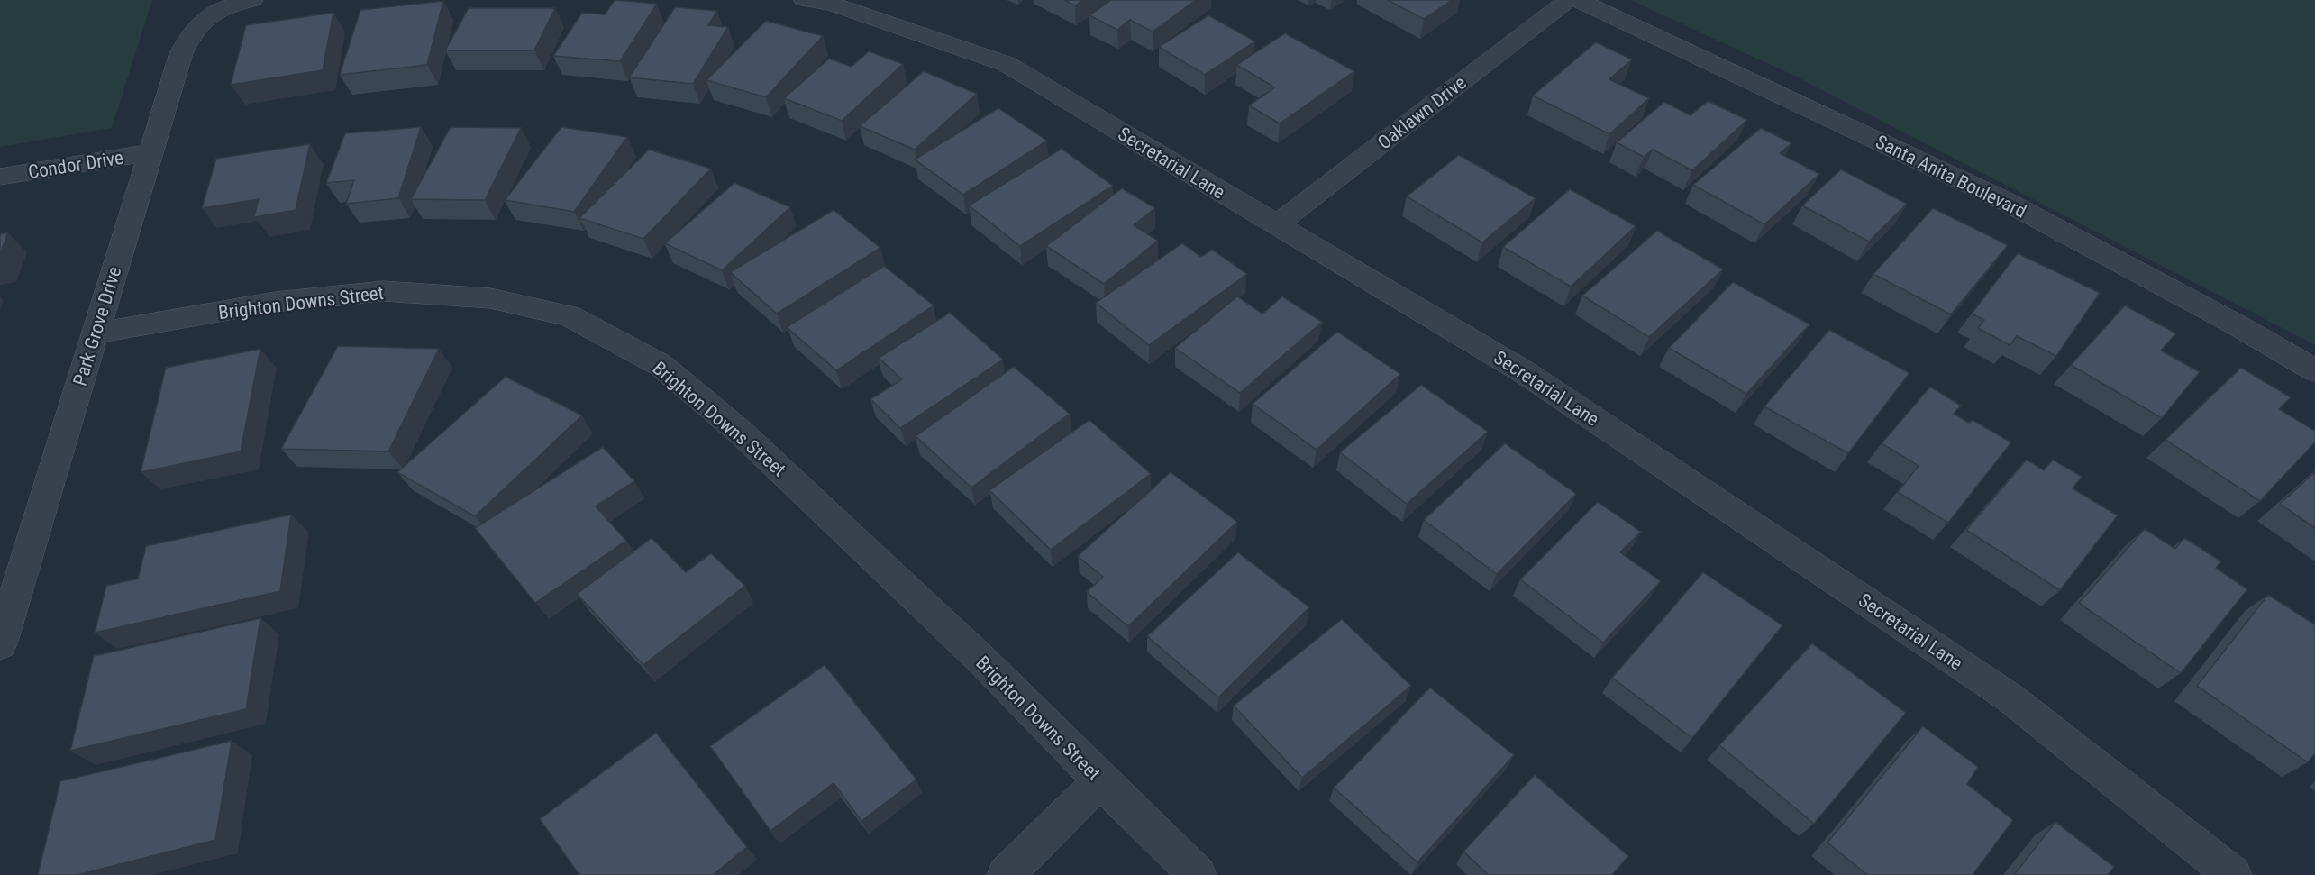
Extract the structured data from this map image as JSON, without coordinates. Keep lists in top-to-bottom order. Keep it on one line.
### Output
{"streets":{"street":["Oaklawn Drive","Secretarial Lane","Condor Drive","Santa Anita Boulevard","Brighton Downs Street","Park Grove Drive"]},"crossings":[["Oaklawn Drive","Secretarial Lane"],["Condor Drive","Park Grove Drive"],["Brighton Downs Street","Park Grove Drive"]]}
